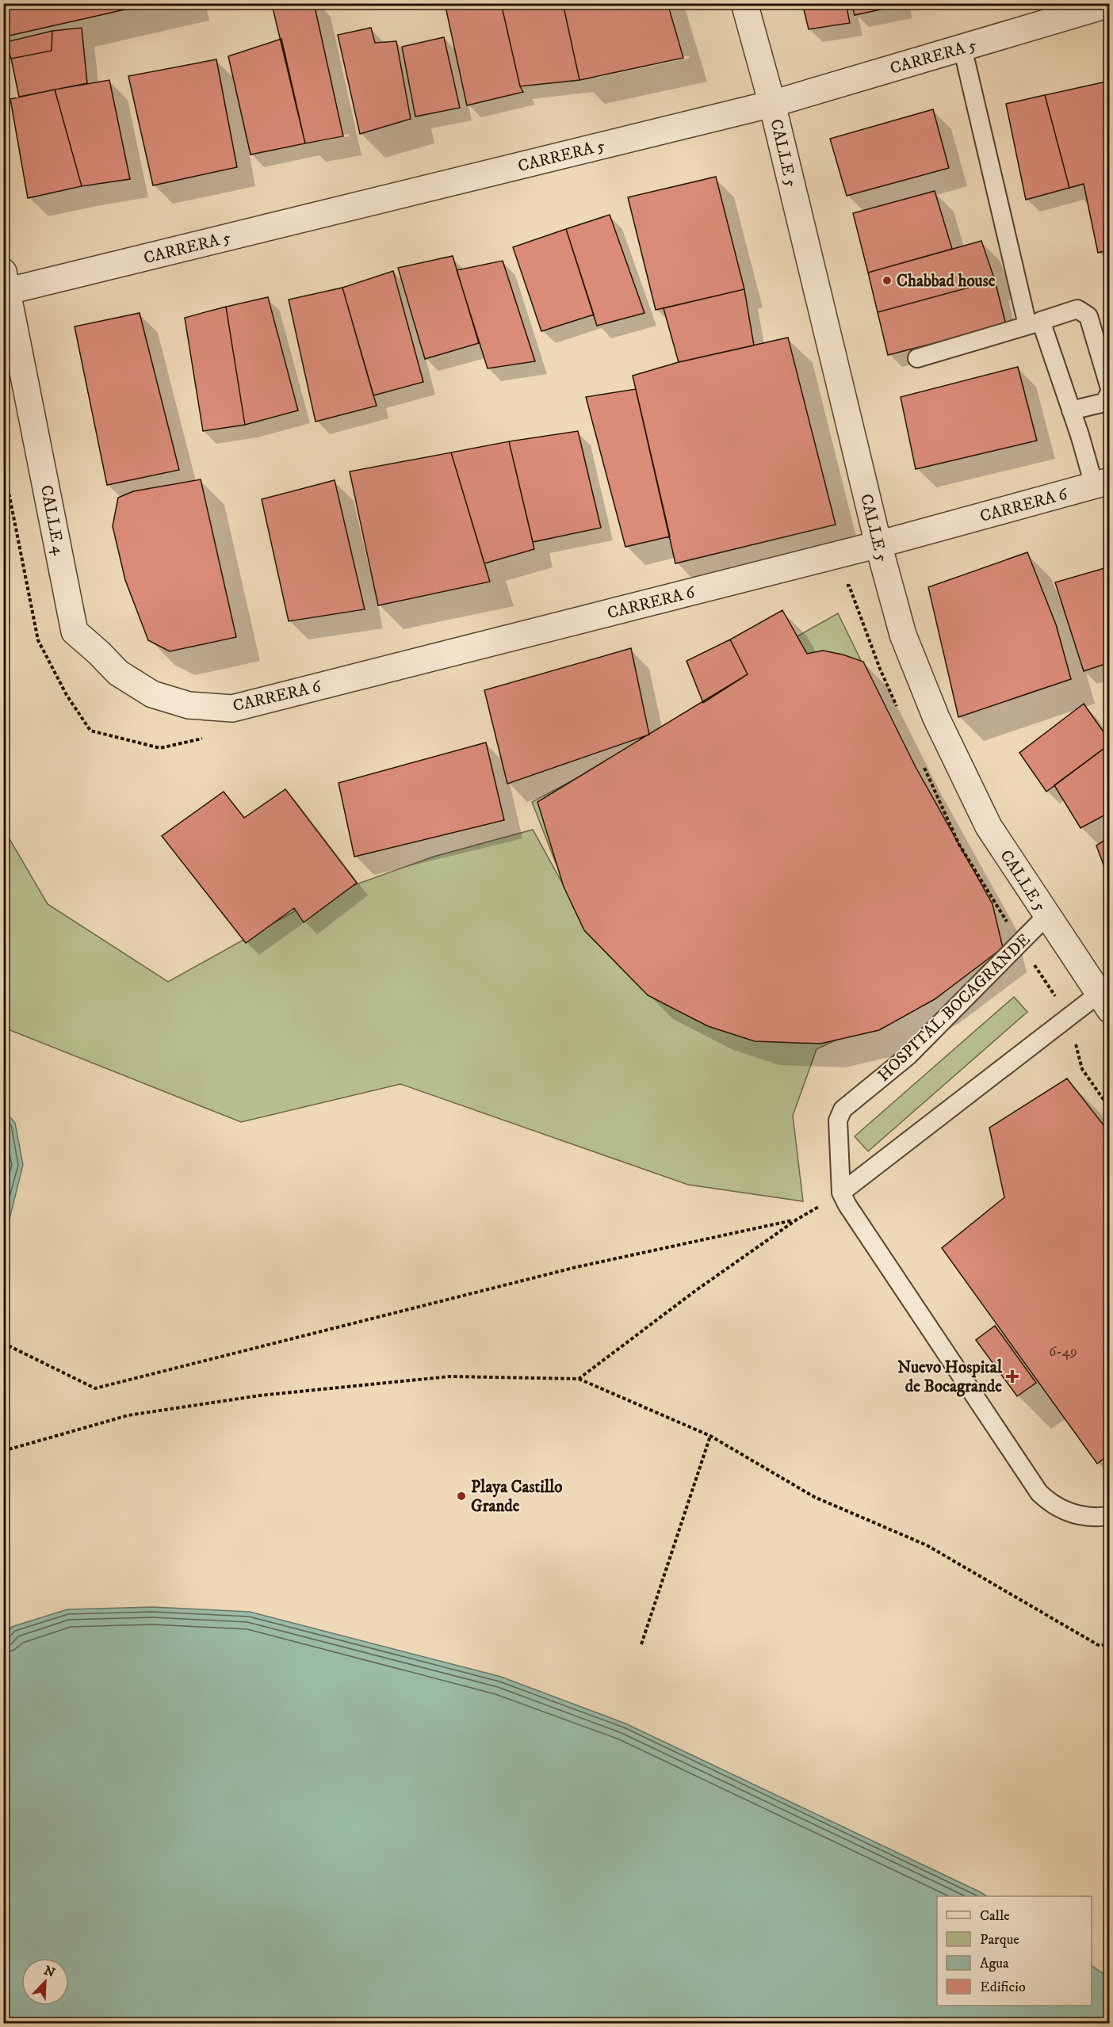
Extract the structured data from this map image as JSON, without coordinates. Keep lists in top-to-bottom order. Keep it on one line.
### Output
{"streets":{"street":["CARRERA 5","CALLE 5","CARRERA 6","CALLE 4"],"lane":["HOSPITAL BOCAGRANDE"]},"crossings":[["CARRERA 5","CALLE 5"],["CARRERA 5","CALLE 4"],["CALLE 5","CARRERA 6"],["CALLE 5","HOSPITAL BOCAGRANDE"],["CARRERA 6","CALLE 4"]],"places":{"other":["Chabbad house","Playa Castillo Grande"],"health":["Nuevo Hospital de Bocagrande"]},"house_numbers":["6-49"],"legend":["Calle","Parque","Agua","Edificio"],"north":"top right"}
